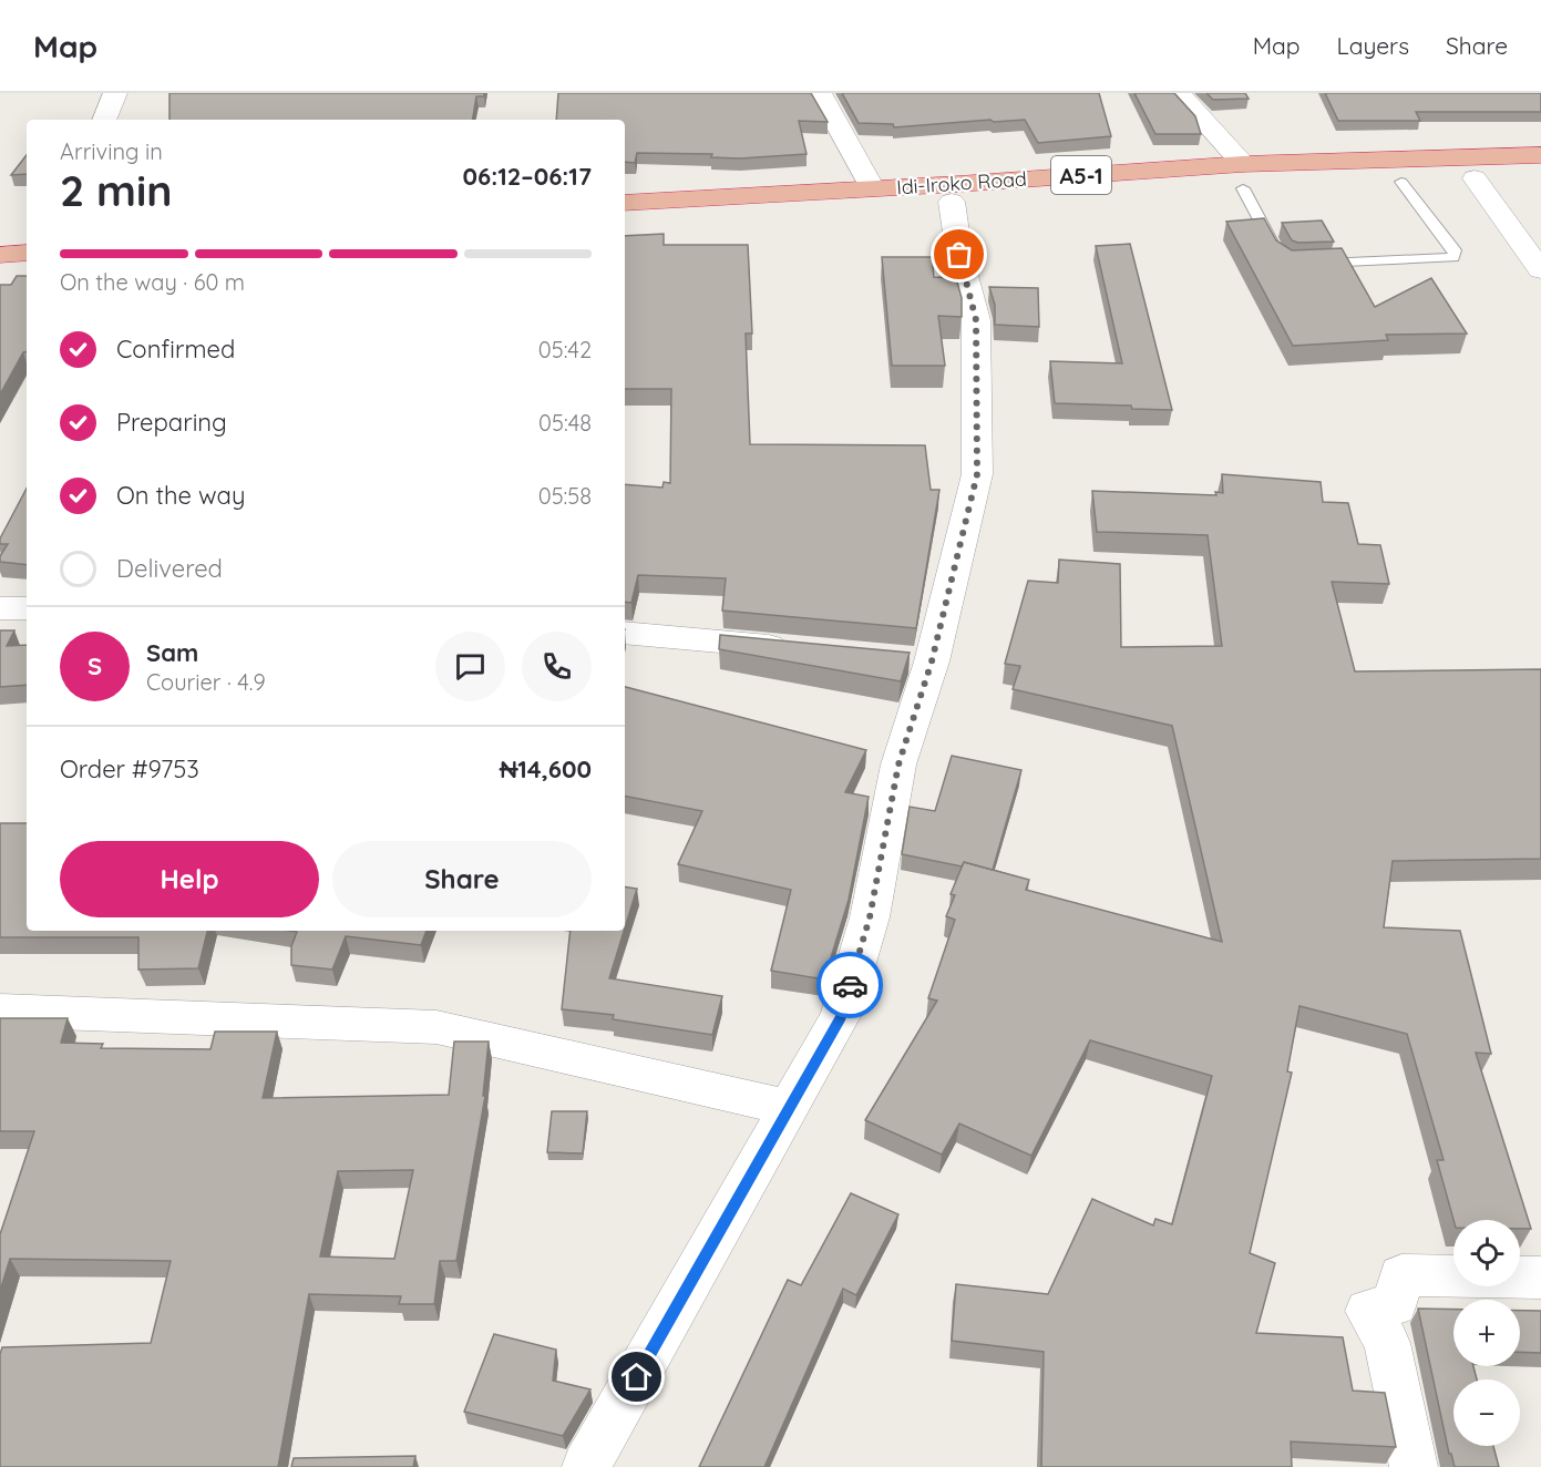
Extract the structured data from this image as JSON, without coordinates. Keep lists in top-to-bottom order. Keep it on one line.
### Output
{"streets":{"highway":["A5-1","Idi-Iroko Road"]},"crossings":[["A5-1","Idi-Iroko Road"]],"page":{"header":"Map","nav":["Map","Layers","Share"],"heading":["2 min","Arriving in","06:12–06:17"],"panel":["Sam","Courier · 4.9","Order #9753","₦14,600"],"bar":"On the way · 60 m","list":[["Confirmed","05:42"],["Preparing","05:48"],["On the way","05:58"],"Delivered"],"round":"S","buttons":["Help","Share"],"map_buttons":["+","−"]}}
